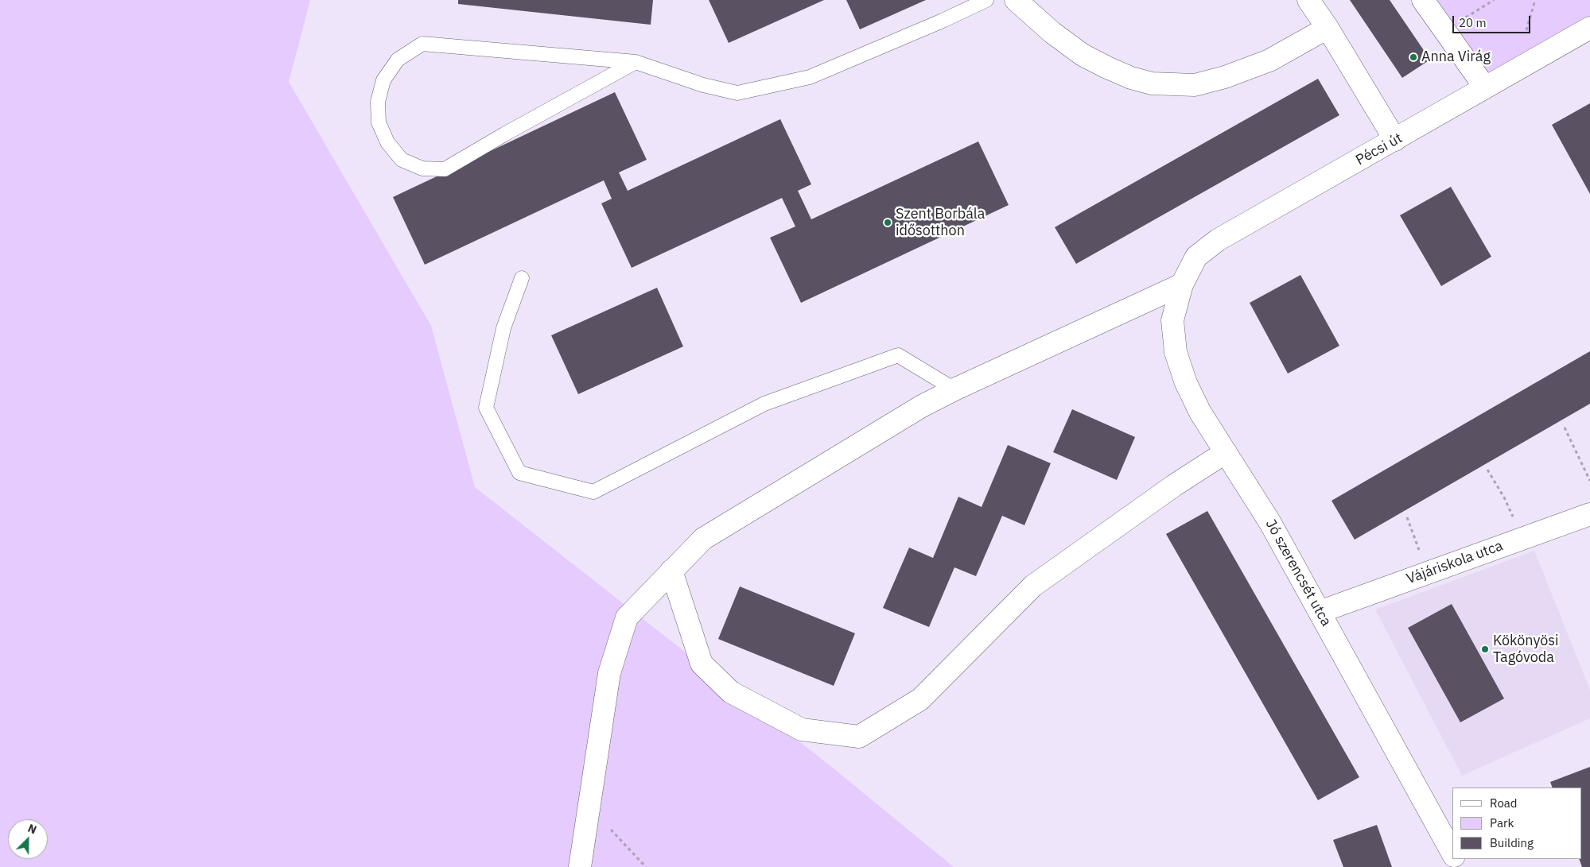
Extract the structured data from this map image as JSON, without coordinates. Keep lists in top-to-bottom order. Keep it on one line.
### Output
{"streets":{"street":["Pécsi út","Vájáriskola utca","Jó szerencsét utca"]},"crossings":[["Pécsi út","Jó szerencsét utca"],["Vájáriskola utca","Jó szerencsét utca"]],"places":["Anna Virág","Szent Borbála idősotthon","Kökönyösi Tagóvoda"],"legend":["Road","Park","Building"],"scale_bar":"20 m","north":"top right"}
